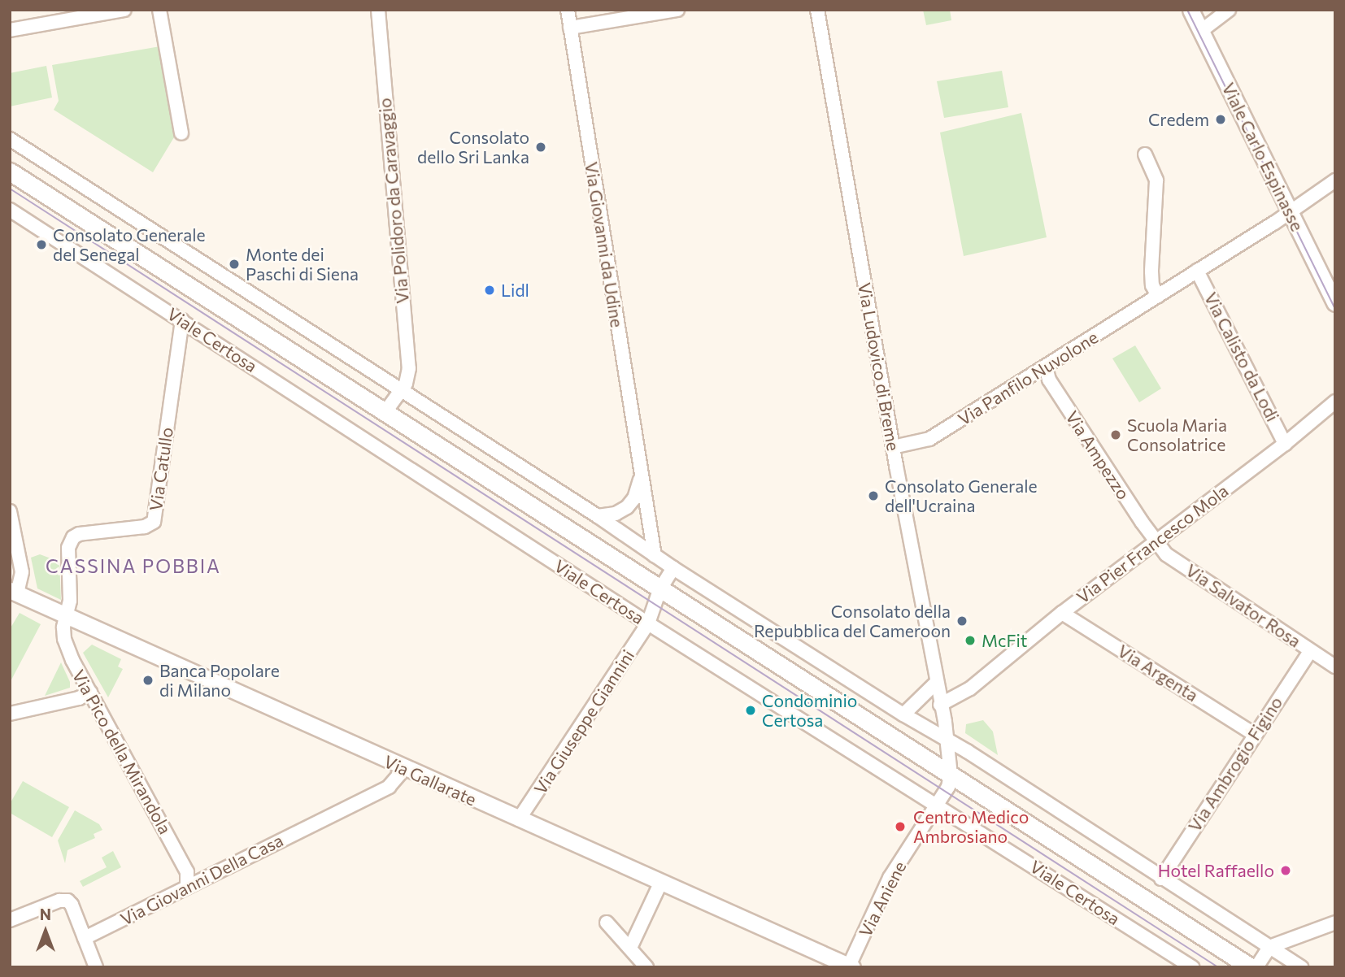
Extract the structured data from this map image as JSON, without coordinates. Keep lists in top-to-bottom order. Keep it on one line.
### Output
{"streets":{"main road":["Viale Certosa"],"street":["Viale Carlo Espinasse","Via Polidoro da Caravaggio","Via Giovanni da Udine","Via Calisto da Lodi","Via Ludovico di Breme","Via Panfilo Nuvolone","Via Ampezzo","Via Catullo","Via Pier Francesco Mola","Via Salvator Rosa","Via Argenta","Via Giuseppe Giannini","Via Pico della Mirandola","Via Ambrogio Figino","Via Gallarate","Via Giovanni Della Casa","Via Aniene"]},"crossings":[["Viale Carlo Espinasse","Via Panfilo Nuvolone"],["Viale Certosa","Via Catullo"],["Viale Certosa","Via Giuseppe Giannini"],["Viale Certosa","Via Aniene"],["Via Calisto da Lodi","Via Panfilo Nuvolone"],["Via Calisto da Lodi","Via Pier Francesco Mola"],["Via Ludovico di Breme","Via Panfilo Nuvolone"],["Via Ludovico di Breme","Via Pier Francesco Mola"],["Via Panfilo Nuvolone","Via Ampezzo"],["Via Ampezzo","Via Pier Francesco Mola"],["Via Ampezzo","Via Salvator Rosa"],["Via Catullo","Via Pico della Mirandola"],["Via Catullo","Via Gallarate"],["Via Pier Francesco Mola","Via Salvator Rosa"],["Via Pier Francesco Mola","Via Argenta"],["Via Salvator Rosa","Via Ambrogio Figino"],["Via Argenta","Via Ambrogio Figino"],["Via Giuseppe Giannini","Via Gallarate"],["Via Pico della Mirandola","Via Gallarate"],["Via Pico della Mirandola","Via Giovanni Della Casa"],["Via Gallarate","Via Giovanni Della Casa"],["Via Gallarate","Via Aniene"]],"districts":["CASSINA POBBIA"],"places":["Credem","Consolato dello Sri Lanka","Consolato Generale del Senegal","Monte dei Paschi di Siena","Lidl","Scuola Maria Consolatrice","Consolato Generale dell'Ucraina","Consolato della Repubblica del Cameroon","McFit","Banca Popolare di Milano","Condominio Certosa","Centro Medico Ambrosiano","Hotel Raffaello"],"north":"top"}
